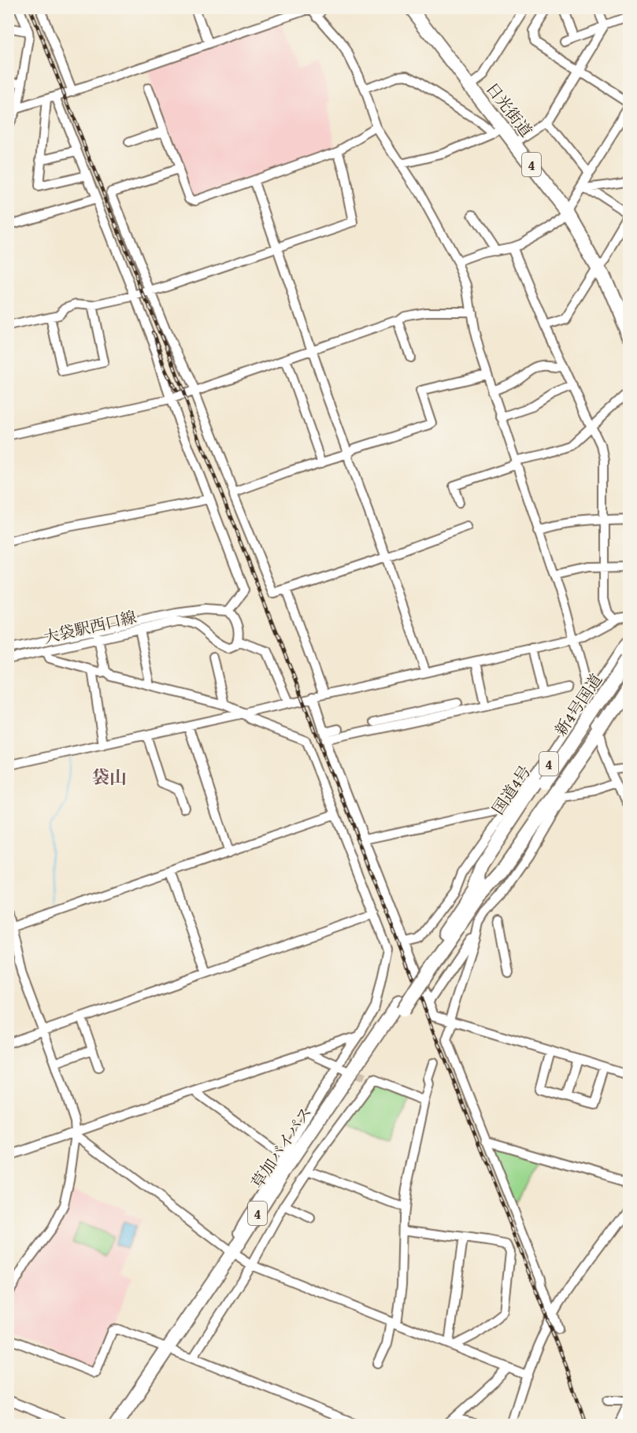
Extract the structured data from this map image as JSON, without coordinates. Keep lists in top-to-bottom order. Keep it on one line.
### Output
{"streets":{"highway":["日光街道","4","新4号国道","国道4号","草加バイパス"],"street":["大袋駅西口線"]},"crossings":[["4","新4号国道"],["4","国道4号"],["4","草加バイパス"],["新4号国道","国道4号"],["新4号国道","草加バイパス"],["国道4号","草加バイパス"]],"districts":["袋山"]}
